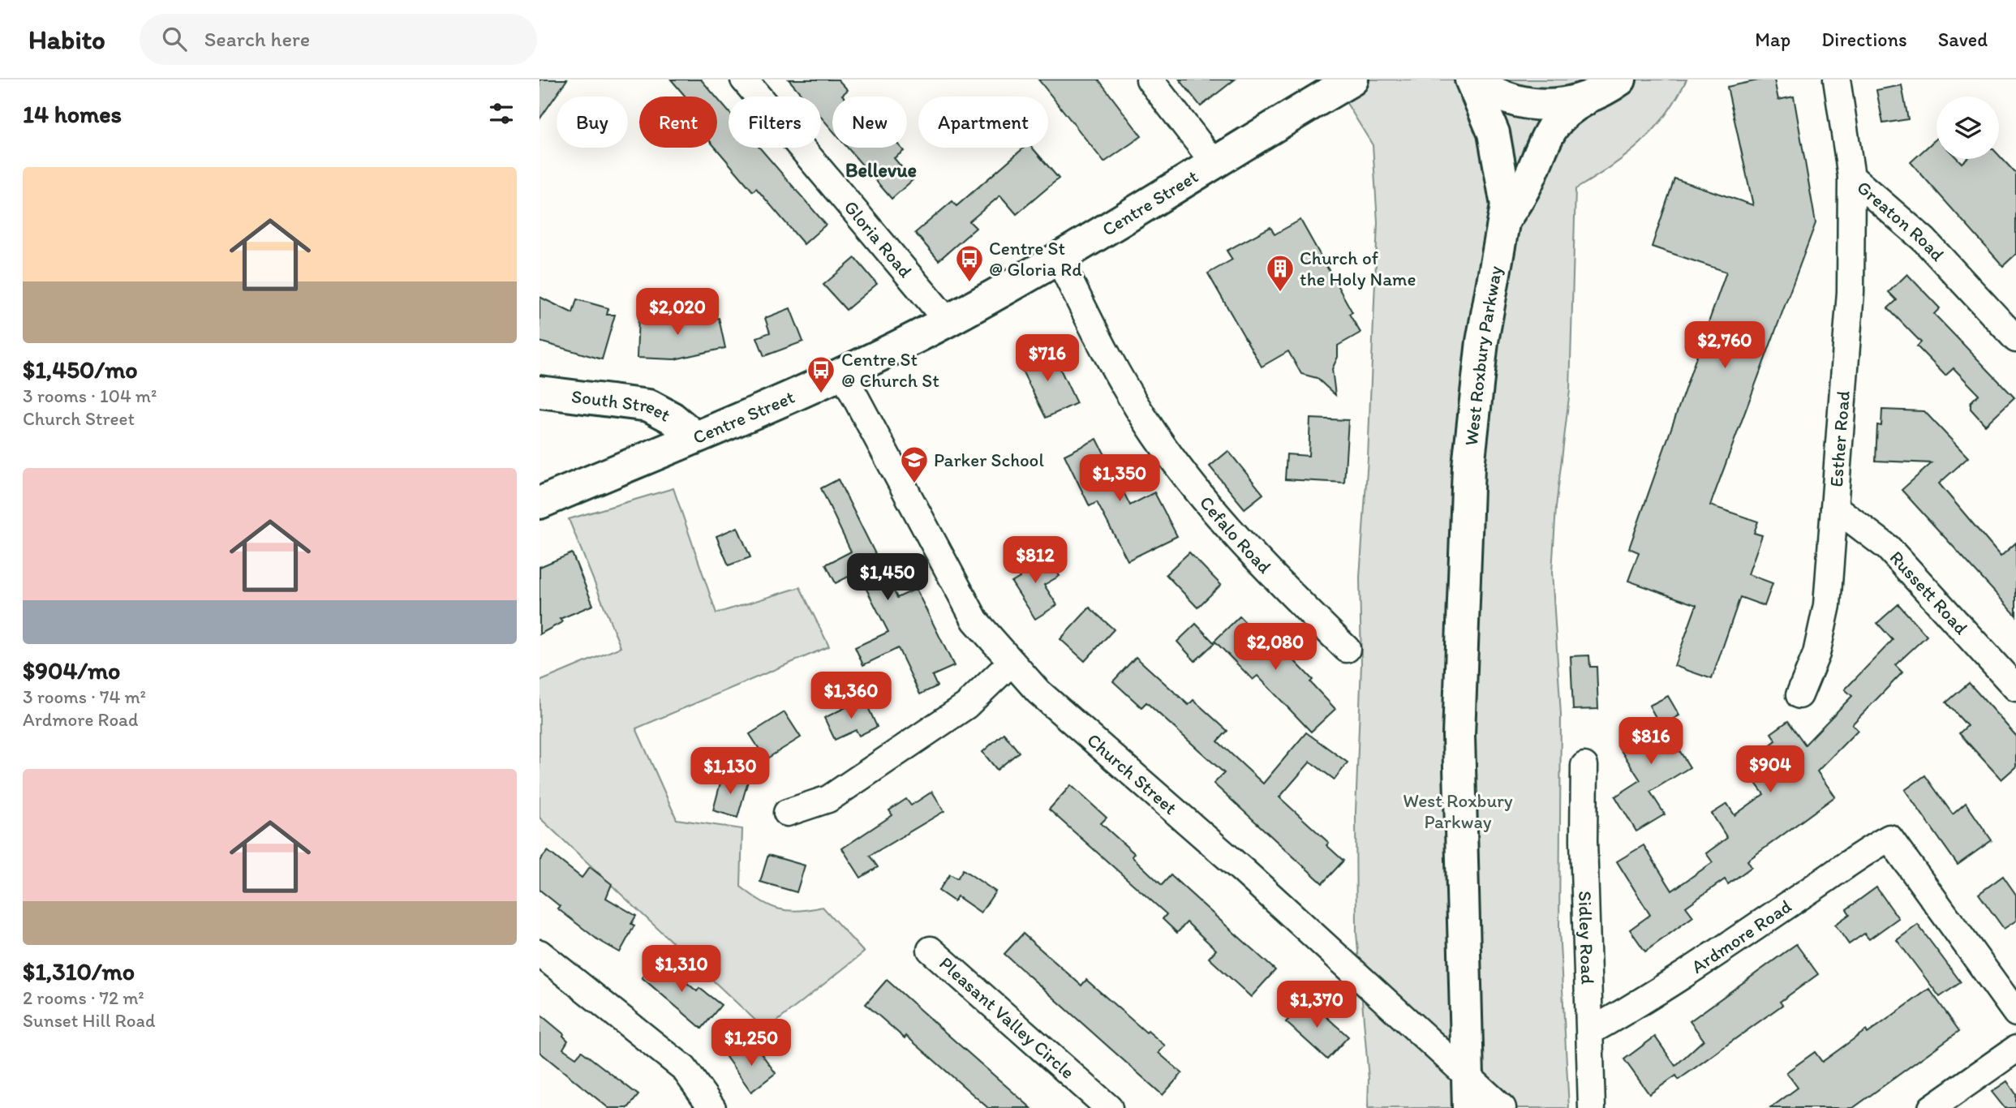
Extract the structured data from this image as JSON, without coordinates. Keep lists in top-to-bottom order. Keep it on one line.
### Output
{"streets":{"main road":["Centre Street","West Roxbury Parkway","South Street"],"street":["Greaton Road","Gloria Road","Esther Road","Cefalo Road","Russett Road","Church Street","Ardmore Road","Sidley Road","Pleasant Valley Circle"]},"crossings":[["Centre Street","Gloria Road"],["Centre Street","South Street"],["Centre Street","Cefalo Road"],["Centre Street","Church Street"],["Greaton Road","Esther Road"],["West Roxbury Parkway","Church Street"],["Esther Road","Russett Road"],["Ardmore Road","Sidley Road"]],"districts":["Bellevue"],"parks":["West Roxbury Parkway"],"places":{"bus stop":["Centre St @ Gloria Rd","Centre St @ Church St"],"building":["Church of the Holy Name"],"school or university":["Parker School"]},"page":{"header":"Habito","search":"Search here","nav":["Map","Directions","Saved"],"heading":"14 homes","chip":["Buy","Rent","Filters","New","Apartment"],"list":[{"name":"$1,450/mo","note":"3 rooms · 104 m² · Church Street"},{"name":"$904/mo","note":"3 rooms · 74 m² · Ardmore Road"},{"name":"$1,310/mo","note":"2 rooms · 72 m² · Sunset Hill Road"}],"price":["$2,020","$2,760","$716","$1,350","$812","$1,450","$2,080","$1,360","$816","$904","$1,130","$1,310","$1,370","$1,250"]}}
